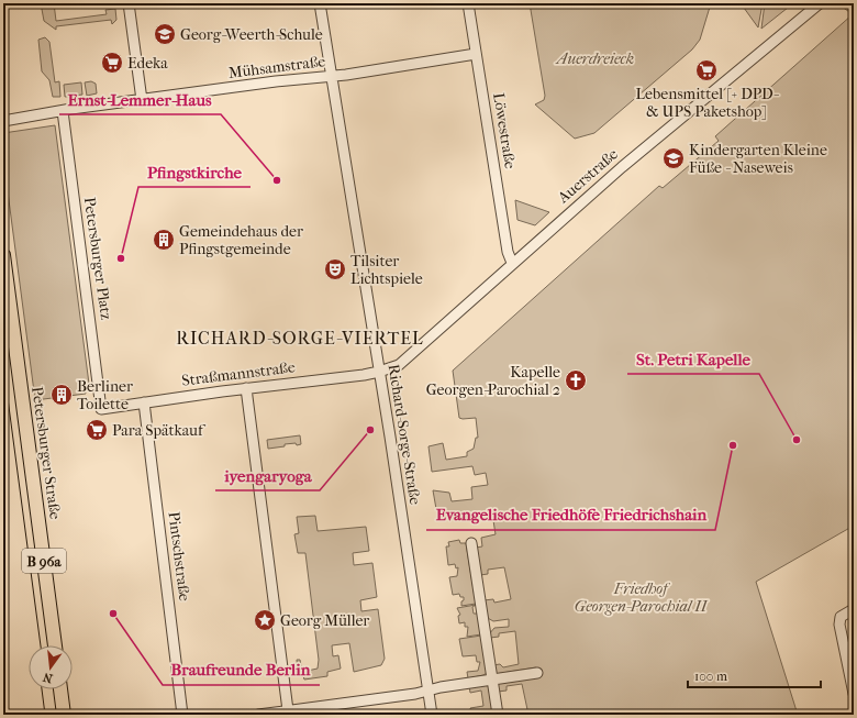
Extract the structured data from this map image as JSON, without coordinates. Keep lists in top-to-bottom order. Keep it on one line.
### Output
{"streets":{"main road":["Petersburger Straße","B 96a"],"street":["Mühsamstraße","Löwestraße","Auerstraße","Petersburger Platz","Straßmannstraße","Richard-Sorge-Straße","Pintschstraße"]},"crossings":[["Mühsamstraße","Löwestraße"],["Mühsamstraße","Petersburger Platz"],["Mühsamstraße","Richard-Sorge-Straße"],["Löwestraße","Auerstraße"],["Auerstraße","Straßmannstraße"],["Auerstraße","Richard-Sorge-Straße"],["Petersburger Platz","Straßmannstraße"],["Straßmannstraße","Richard-Sorge-Straße"],["Straßmannstraße","Pintschstraße"]],"districts":["RICHARD-SORGE-VIERTEL"],"parks":["Auerdreieck","Friedhof Georgen-Parochial II"],"places":{"school or university":["Georg-Weerth-Schule","Kindergarten Kleine Füße - Naseweis"],"supermarket":["Edeka","Lebensmittel [+ DPD- & UPS Paketshop]","Para Spätkauf"],"other":["Ernst-Lemmer-Haus","Pfingstkirche","iyengaryoga","St. Petri Kapelle","Evangelische Friedhöfe Friedrichshain","Braufreunde Berlin"],"building":["Gemeindehaus der Pfingstgemeinde","Berliner Toilette"],"theatre":["Tilsiter Lichtspiele"],"church":["Kapelle Georgen-Parochial 2"],"place":["Georg Müller"]},"scale_bar":"100 m","north":"bottom"}
